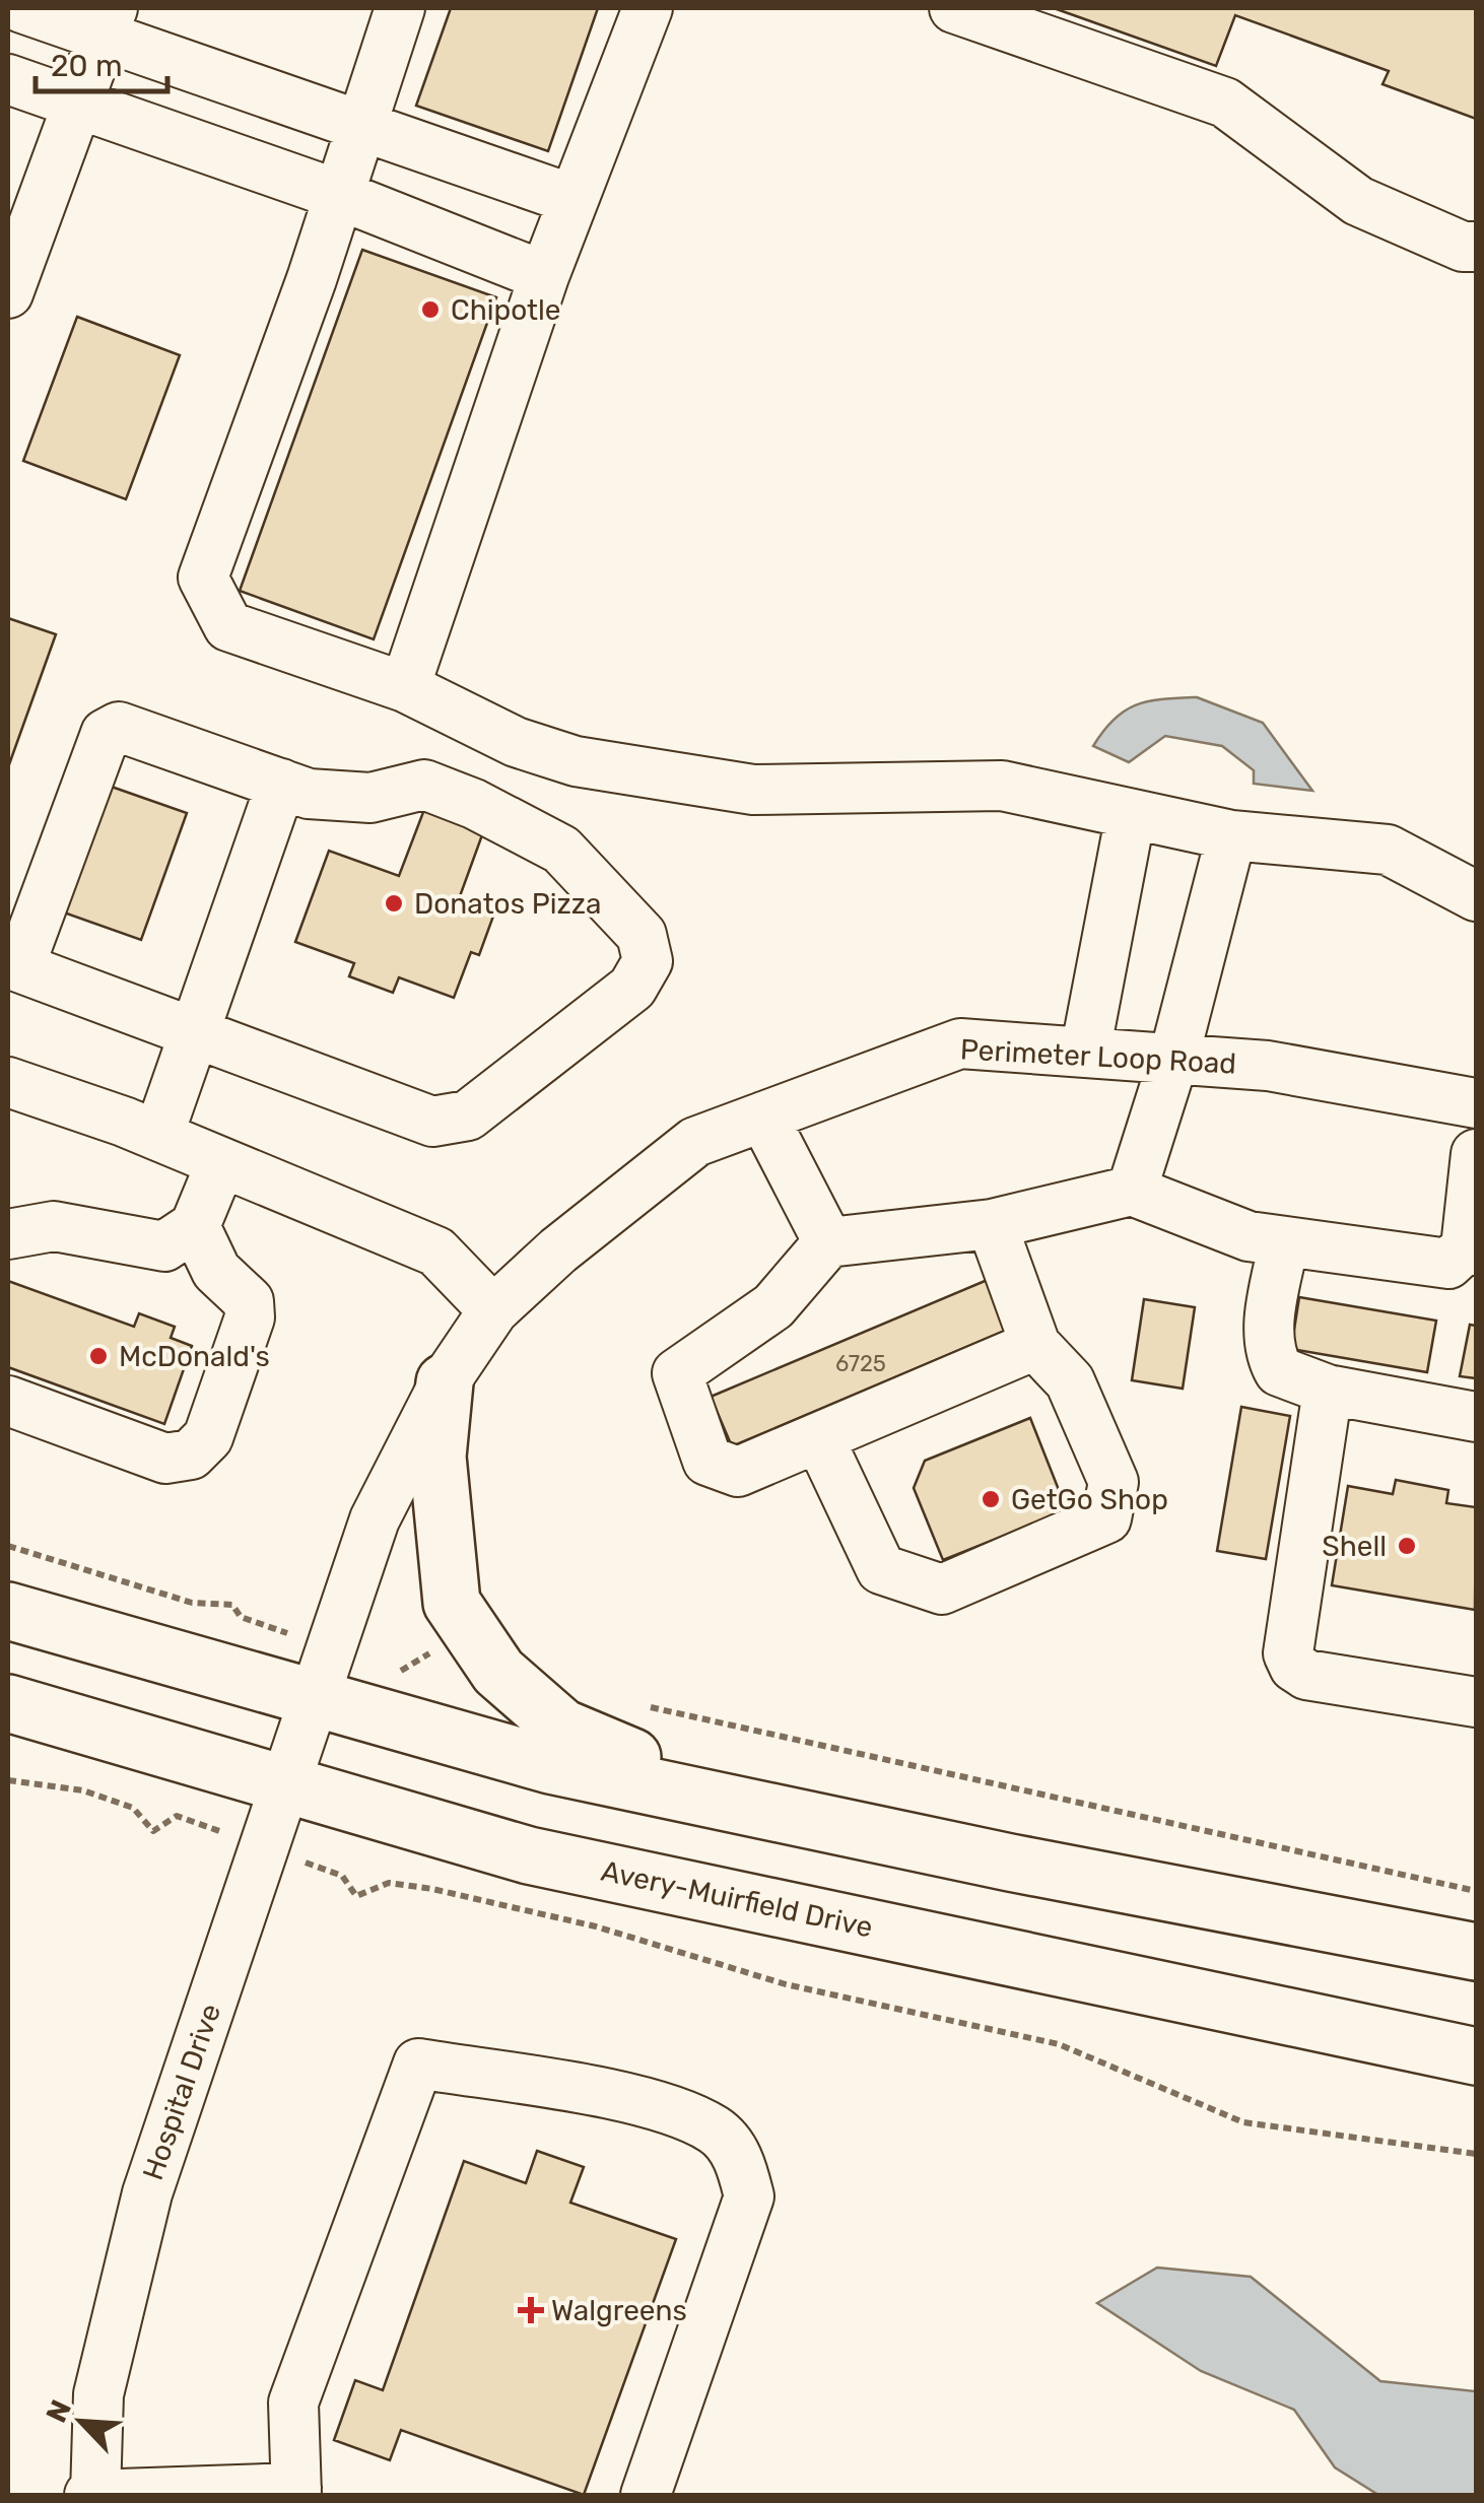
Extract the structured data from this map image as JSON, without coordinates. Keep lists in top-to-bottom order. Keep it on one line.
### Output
{"streets":{"main road":["Avery-Muirfield Drive"],"street":["Perimeter Loop Road","Hospital Drive"]},"crossings":[["Perimeter Loop Road","Hospital Drive"],["Avery-Muirfield Drive","Hospital Drive"]],"places":{"other":["Chipotle","Donatos Pizza","McDonald's","GetGo Shop","Shell"],"health":["Walgreens"]},"house_numbers":["6725"],"scale_bar":"20 m","north":"top left"}
